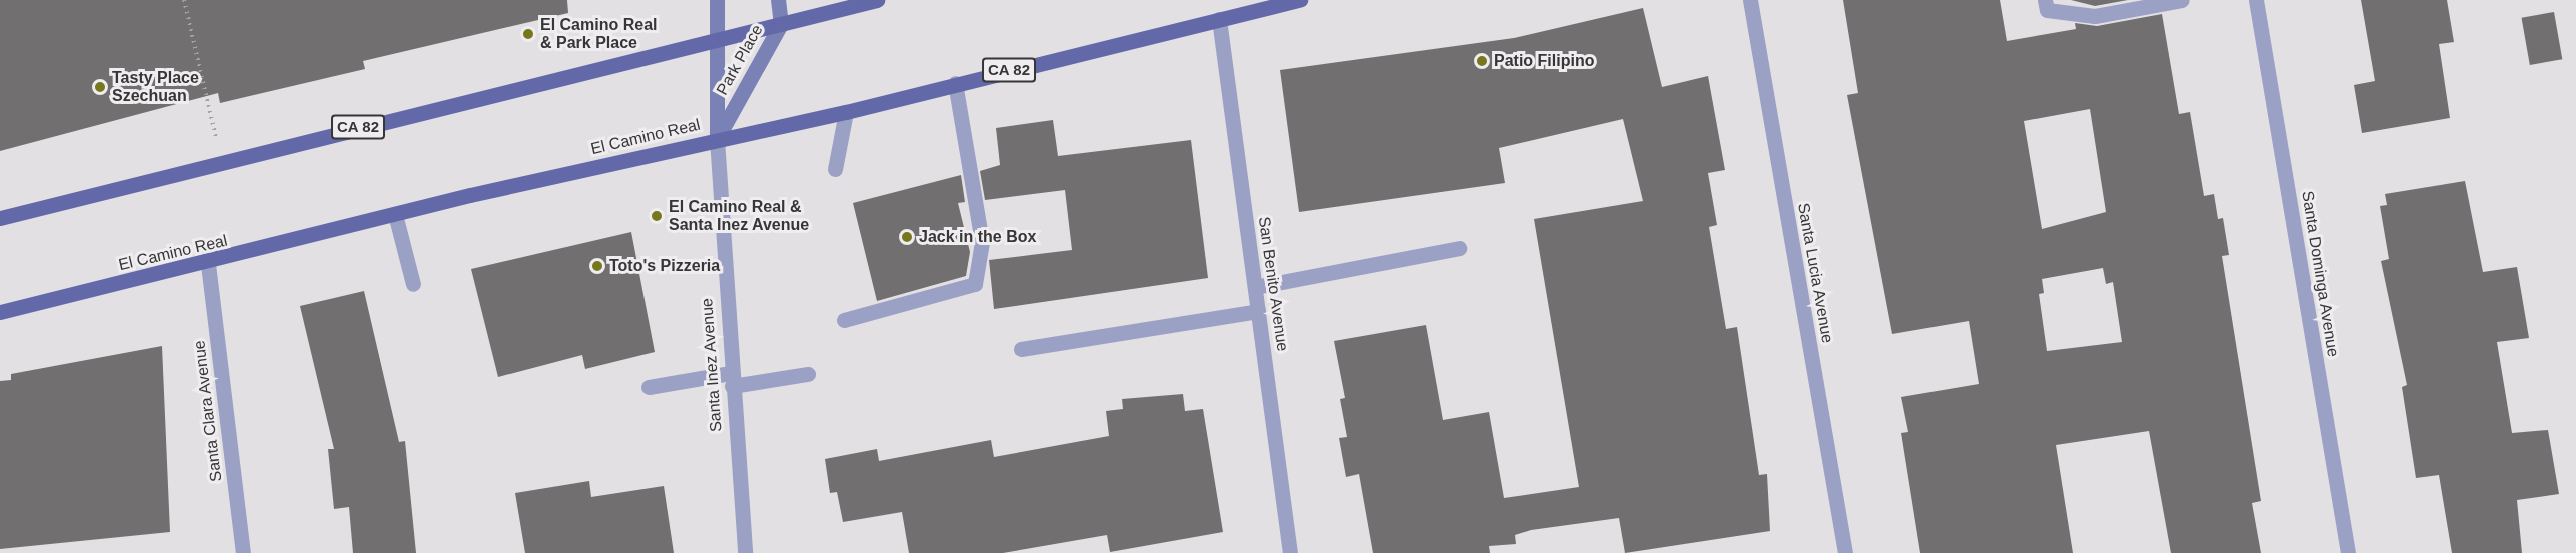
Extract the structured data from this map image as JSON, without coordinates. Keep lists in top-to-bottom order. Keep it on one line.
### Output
{"streets":{"main road":["Park Place","CA 82","El Camino Real"],"street":["Santa Lucia Avenue","Santa Dominga Avenue","San Benito Avenue","Santa Inez Avenue","Santa Clara Avenue"]},"crossings":[["Park Place","CA 82"],["Park Place","El Camino Real"],["Park Place","Santa Inez Avenue"],["El Camino Real","San Benito Avenue"],["El Camino Real","Santa Inez Avenue"],["El Camino Real","Santa Clara Avenue"]],"places":["El Camino Real & Park Place","Patio Filipino","Tasty Place Szechuan","El Camino Real & Santa Inez Avenue","Jack in the Box","Toto's Pizzeria"]}
